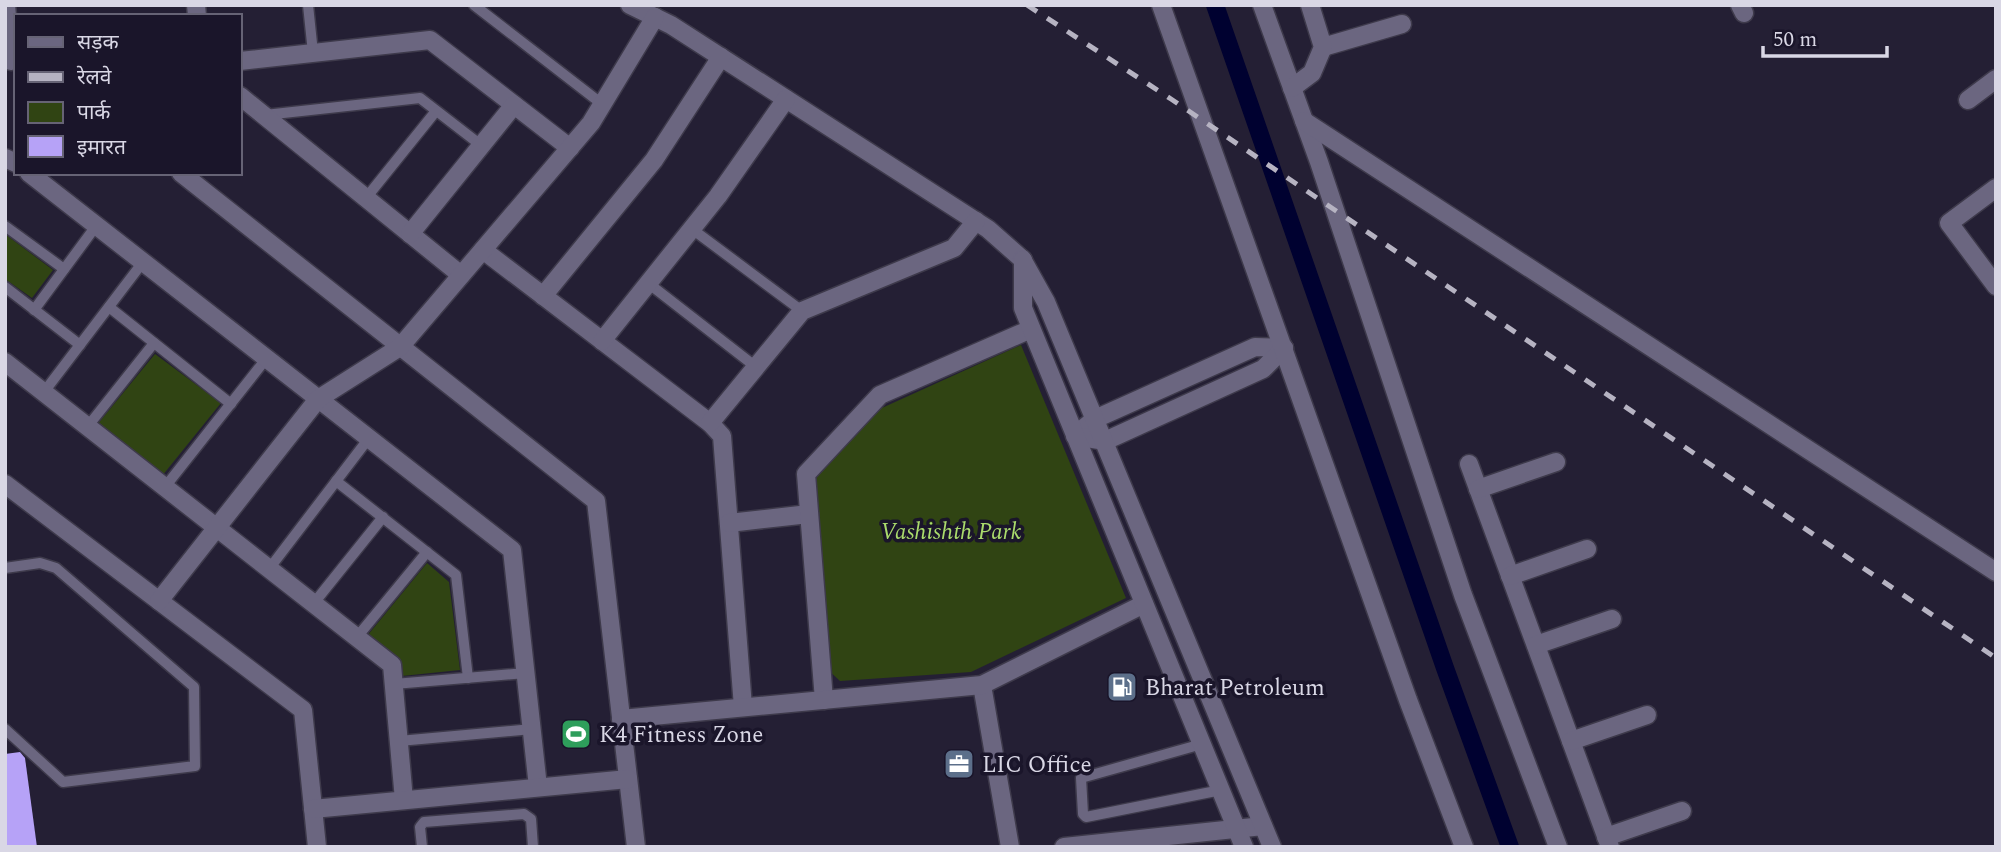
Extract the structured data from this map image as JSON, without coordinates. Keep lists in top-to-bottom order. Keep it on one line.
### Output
{"parks":["Vashishth Park"],"places":{"fuel station":["Bharat Petroleum"],"sports":["K4 Fitness Zone"],"office":["LIC Office"]},"legend":["सड़क","रेलवे","पार्क","इमारत"],"scale_bar":"50 m"}
